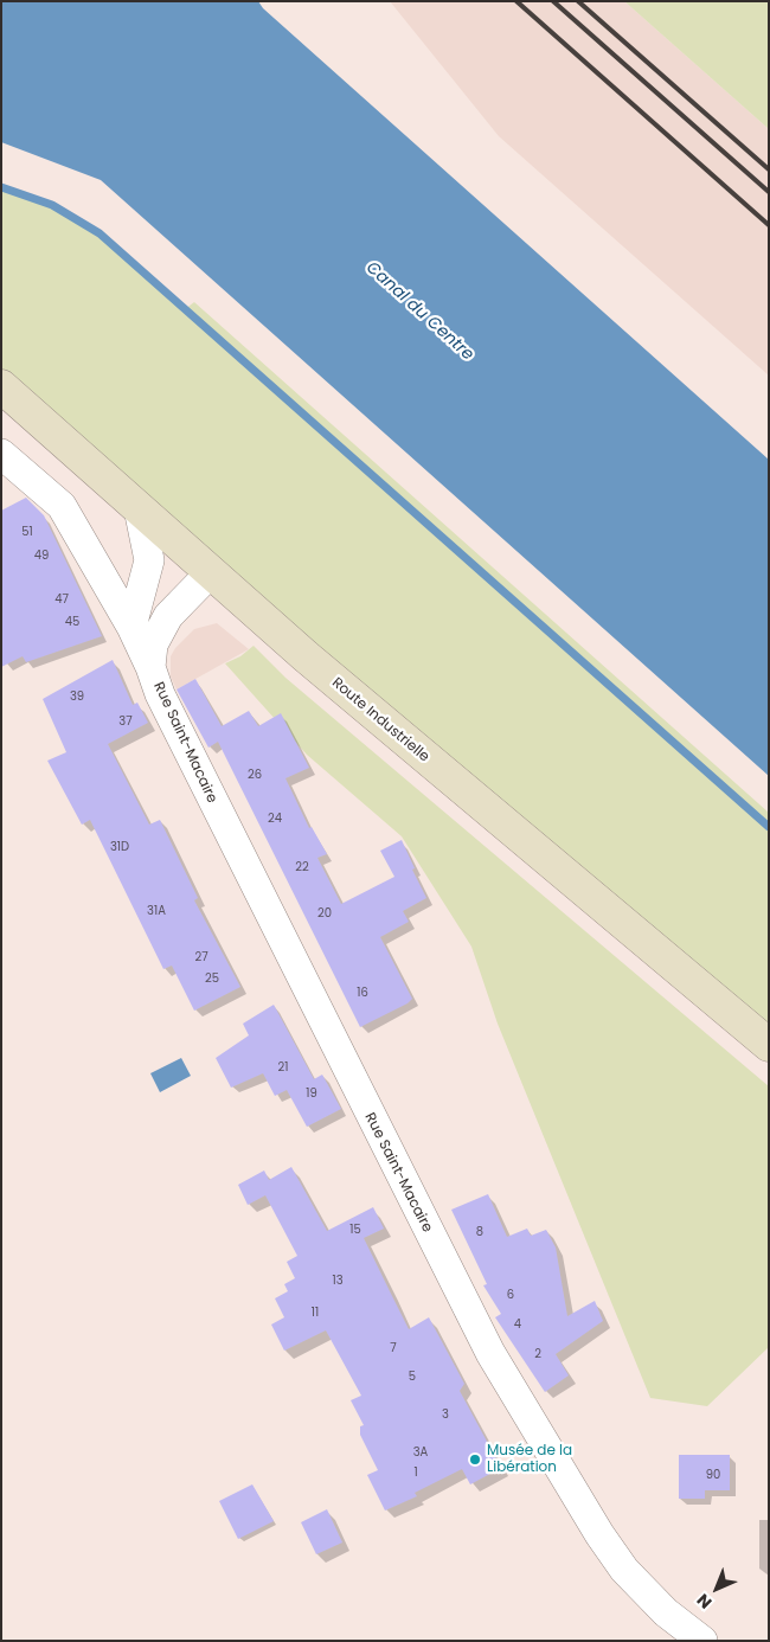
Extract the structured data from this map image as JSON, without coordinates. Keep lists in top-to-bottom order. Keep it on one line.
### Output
{"streets":{"main road":["Route Industrielle"],"street":["Rue Saint-Macaire"]},"crossings":[["Route Industrielle","Rue Saint-Macaire"]],"water":["Canal du Centre"],"places":["Musée de la Libération"],"house_numbers":["51","49","47","45","39","37","26","24","31D","22","31A","20","27","25","16","21","19","15","8","13","6","11","4","7","2","5","3","3A","1","90"],"north":"bottom left"}
